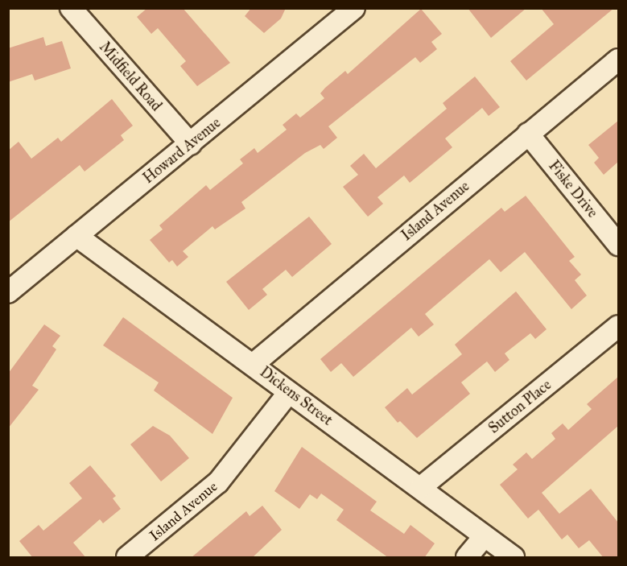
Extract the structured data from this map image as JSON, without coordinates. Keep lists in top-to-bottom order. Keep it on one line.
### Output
{"streets":{"street":["Midfield Road","Howard Avenue","Fiske Drive","Island Avenue","Dickens Street","Sutton Place"]},"crossings":[["Midfield Road","Howard Avenue"],["Howard Avenue","Dickens Street"],["Fiske Drive","Island Avenue"],["Island Avenue","Dickens Street"],["Dickens Street","Sutton Place"]]}
